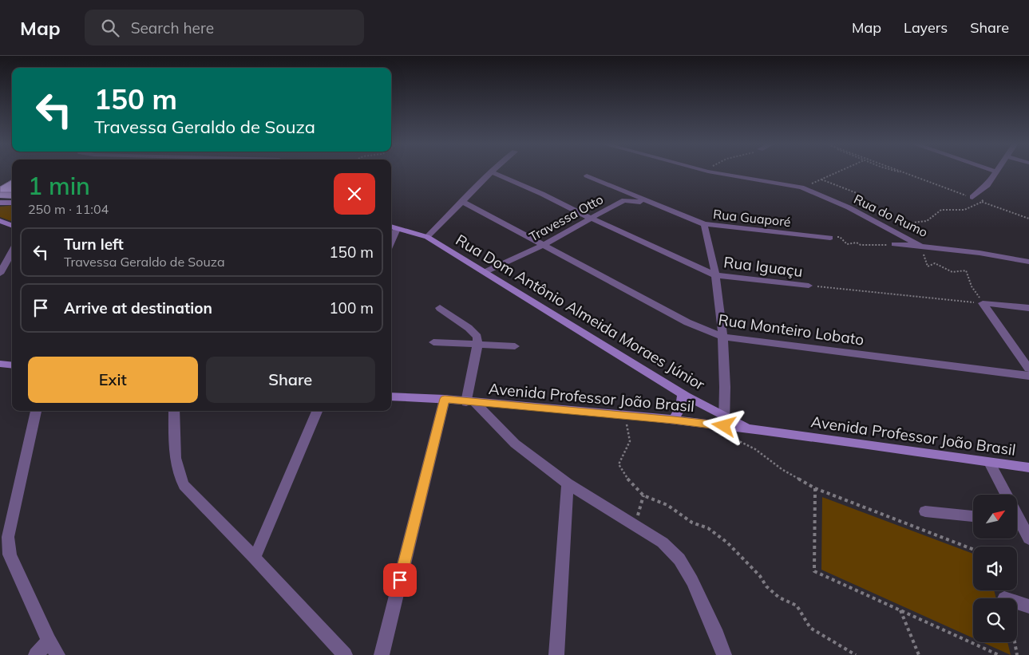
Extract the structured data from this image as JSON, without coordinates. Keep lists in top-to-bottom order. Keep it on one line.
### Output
{"streets":{"main road":["Rua Dom Antônio Almeida Moraes Júnior","Avenida Professor João Brasil"],"street":["Rua do Rumo","Travessa Otto","Rua Guaporé","Rua Iguaçu","Rua Monteiro Lobato"]},"crossings":[["Travessa Otto","Rua Guaporé"],["Travessa Otto","Rua Iguaçu"],["Travessa Otto","Rua Dom Antônio Almeida Moraes Júnior"],["Travessa Otto","Rua Monteiro Lobato"],["Rua Dom Antônio Almeida Moraes Júnior","Avenida Professor João Brasil"]],"north":"top right","page":{"header":"Map","search":"Search here","nav":["Map","Layers","Share"],"turn":["150 m","Travessa Geraldo de Souza"],"heading":["1 min","250 m · 11:04"],"list":[{"name":"Turn left","note":"Travessa Geraldo de Souza","value":"150 m"},{"name":"Arrive at destination","value":"100 m"}],"buttons":["Exit","Share"]}}
